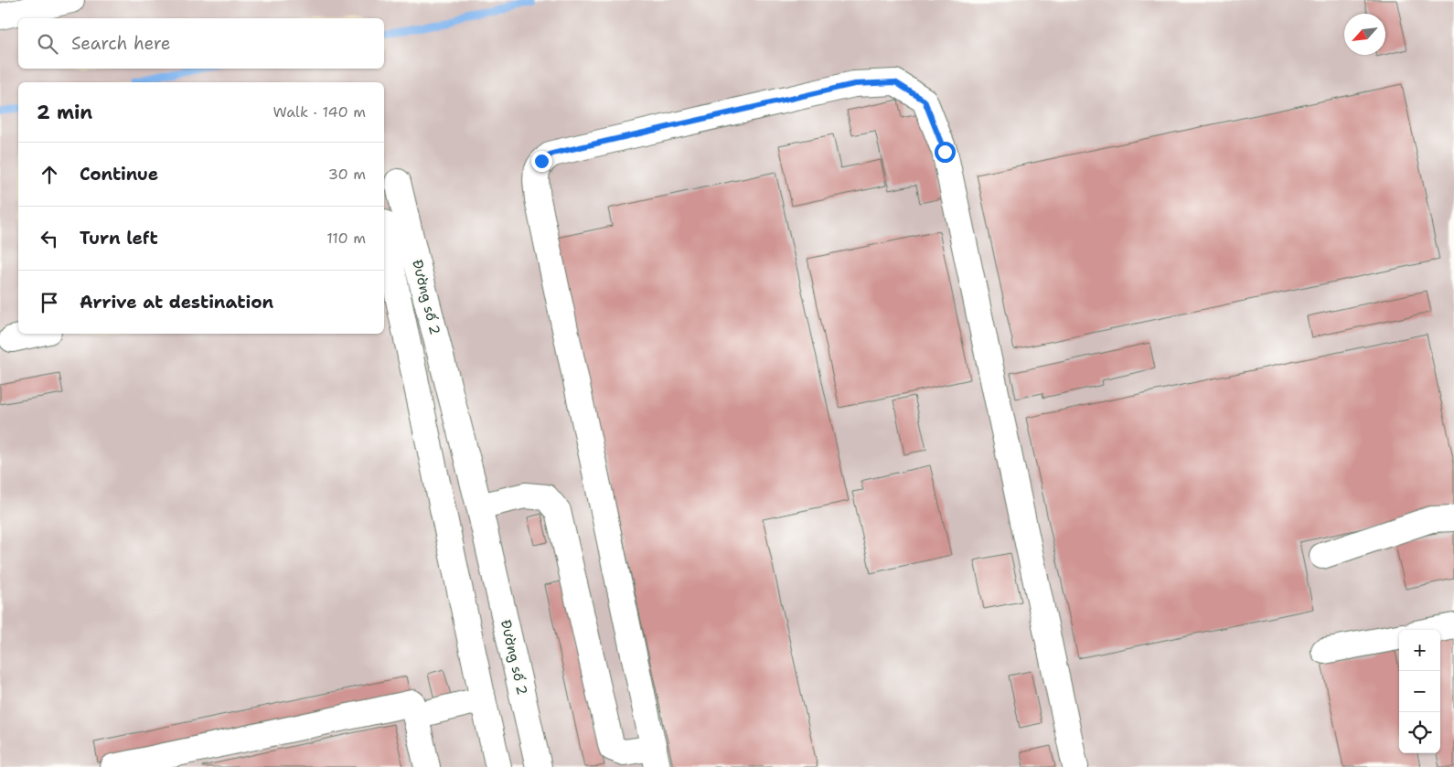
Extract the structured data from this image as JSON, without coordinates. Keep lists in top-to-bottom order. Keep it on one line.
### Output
{"streets":{"street":["Đường số 2"]},"north":"bottom left","page":{"search":"Search here","heading":["2 min","Walk · 140 m"],"list":[["Continue","30 m"],["Turn left","110 m"],"Arrive at destination"],"map_buttons":["+","−"]}}
